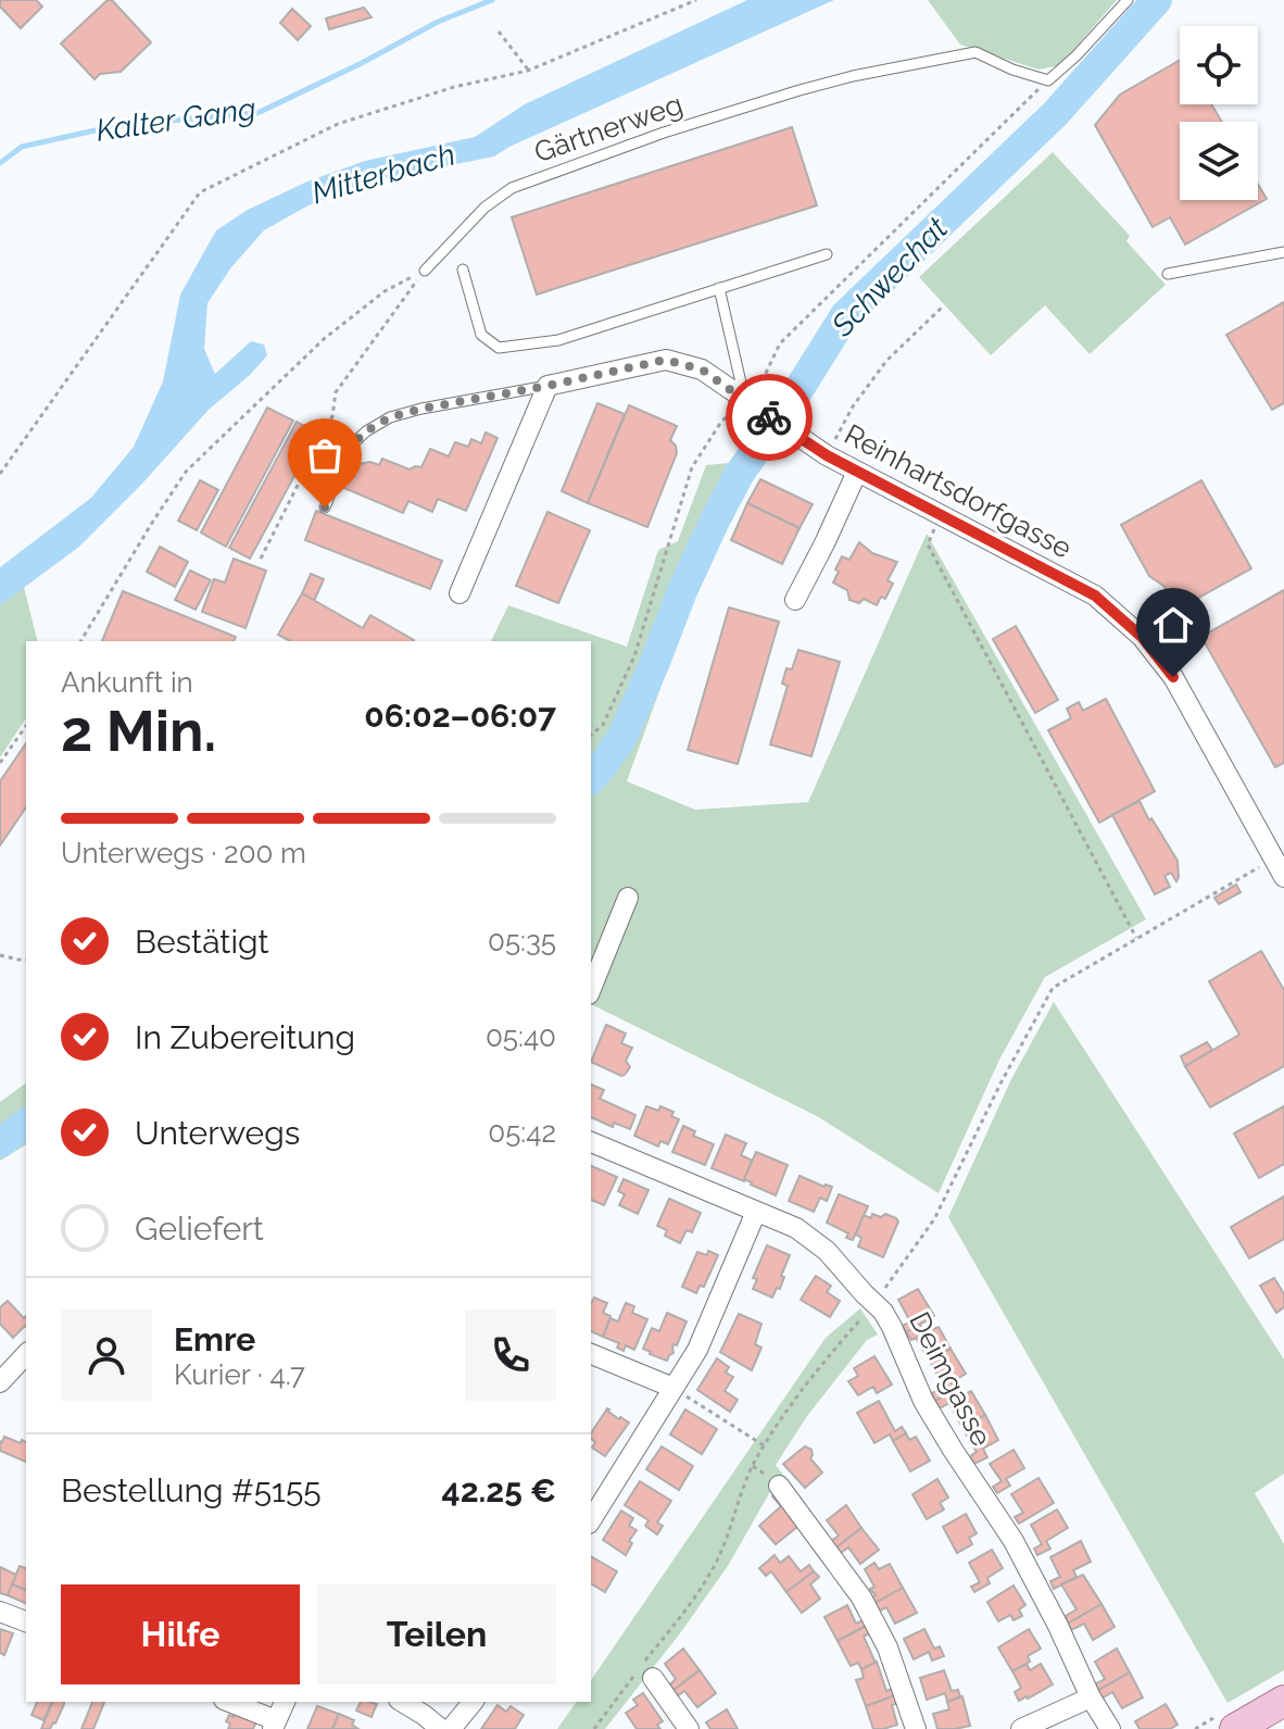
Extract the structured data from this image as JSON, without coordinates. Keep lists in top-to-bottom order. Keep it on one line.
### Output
{"streets":{"street":["Reinhartsdorfgasse","Deimgasse"],"lane":["Gärtnerweg"]},"water":["Kalter Gang","Mitterbach","Schwechat"],"page":{"heading":["2 Min.","Ankunft in","06:02–06:07"],"panel":["Emre","Kurier · 4.7","Bestellung #5155","42.25 €"],"bar":"Unterwegs · 200 m","list":[["Bestätigt","05:35"],["In Zubereitung","05:40"],["Unterwegs","05:42"],"Geliefert"],"buttons":["Hilfe","Teilen"]}}
